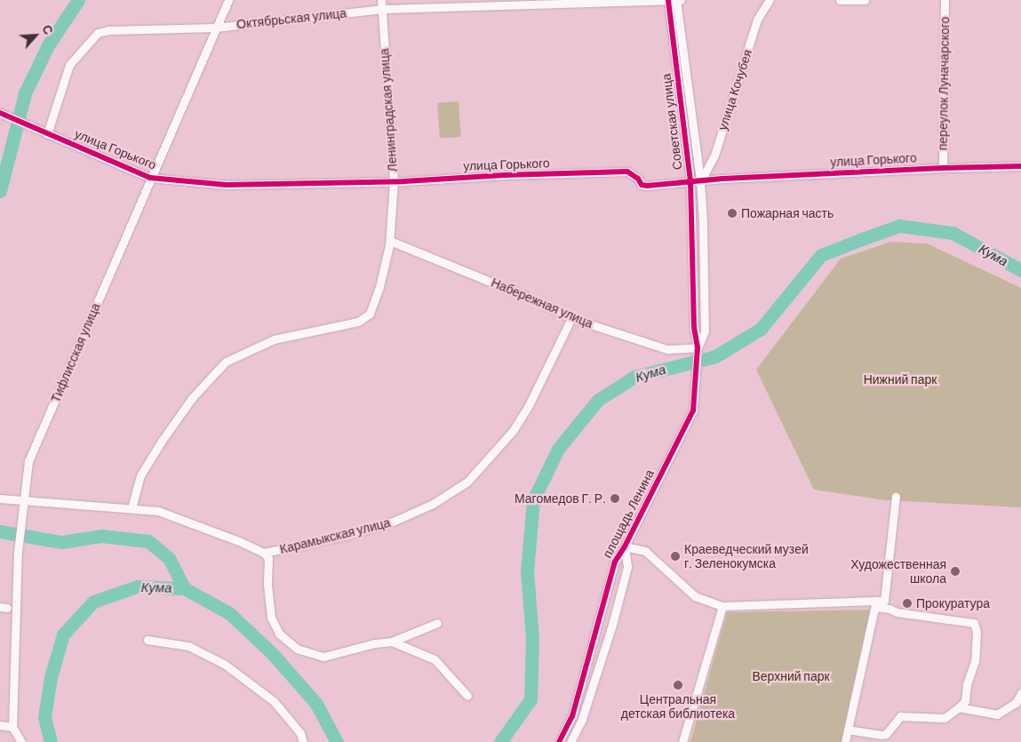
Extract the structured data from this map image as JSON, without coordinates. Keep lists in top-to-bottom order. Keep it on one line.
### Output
{"streets":{"street":["Октябрьская улица","переулок Луначарского","улица Кочубея","Ленинградская улица","Советская улица","улица Горького","Набережная улица","Тифлисская улица","площадь Ленина","Карамыкская улица"]},"crossings":[["Октябрьская улица","Ленинградская улица"],["Октябрьская улица","Советская улица"],["Октябрьская улица","улица Горького"],["Октябрьская улица","Тифлисская улица"],["переулок Луначарского","улица Горького"],["улица Кочубея","Советская улица"],["улица Кочубея","улица Горького"],["Ленинградская улица","улица Горького"],["Ленинградская улица","Набережная улица"],["Ленинградская улица","Карамыкская улица"],["Советская улица","улица Горького"],["Советская улица","Набережная улица"],["Советская улица","площадь Ленина"],["улица Горького","Тифлисская улица"],["Набережная улица","площадь Ленина"],["Набережная улица","Карамыкская улица"],["Тифлисская улица","Карамыкская улица"]],"water":["Кума"],"parks":["Нижний парк","Верхний парк"],"places":["Пожарная часть","Магомедов Г. Р.","Краеведческий музей г. Зеленокумска","Художественная школа","Прокуратура","Центральная детская библиотека"],"north":"top right"}
